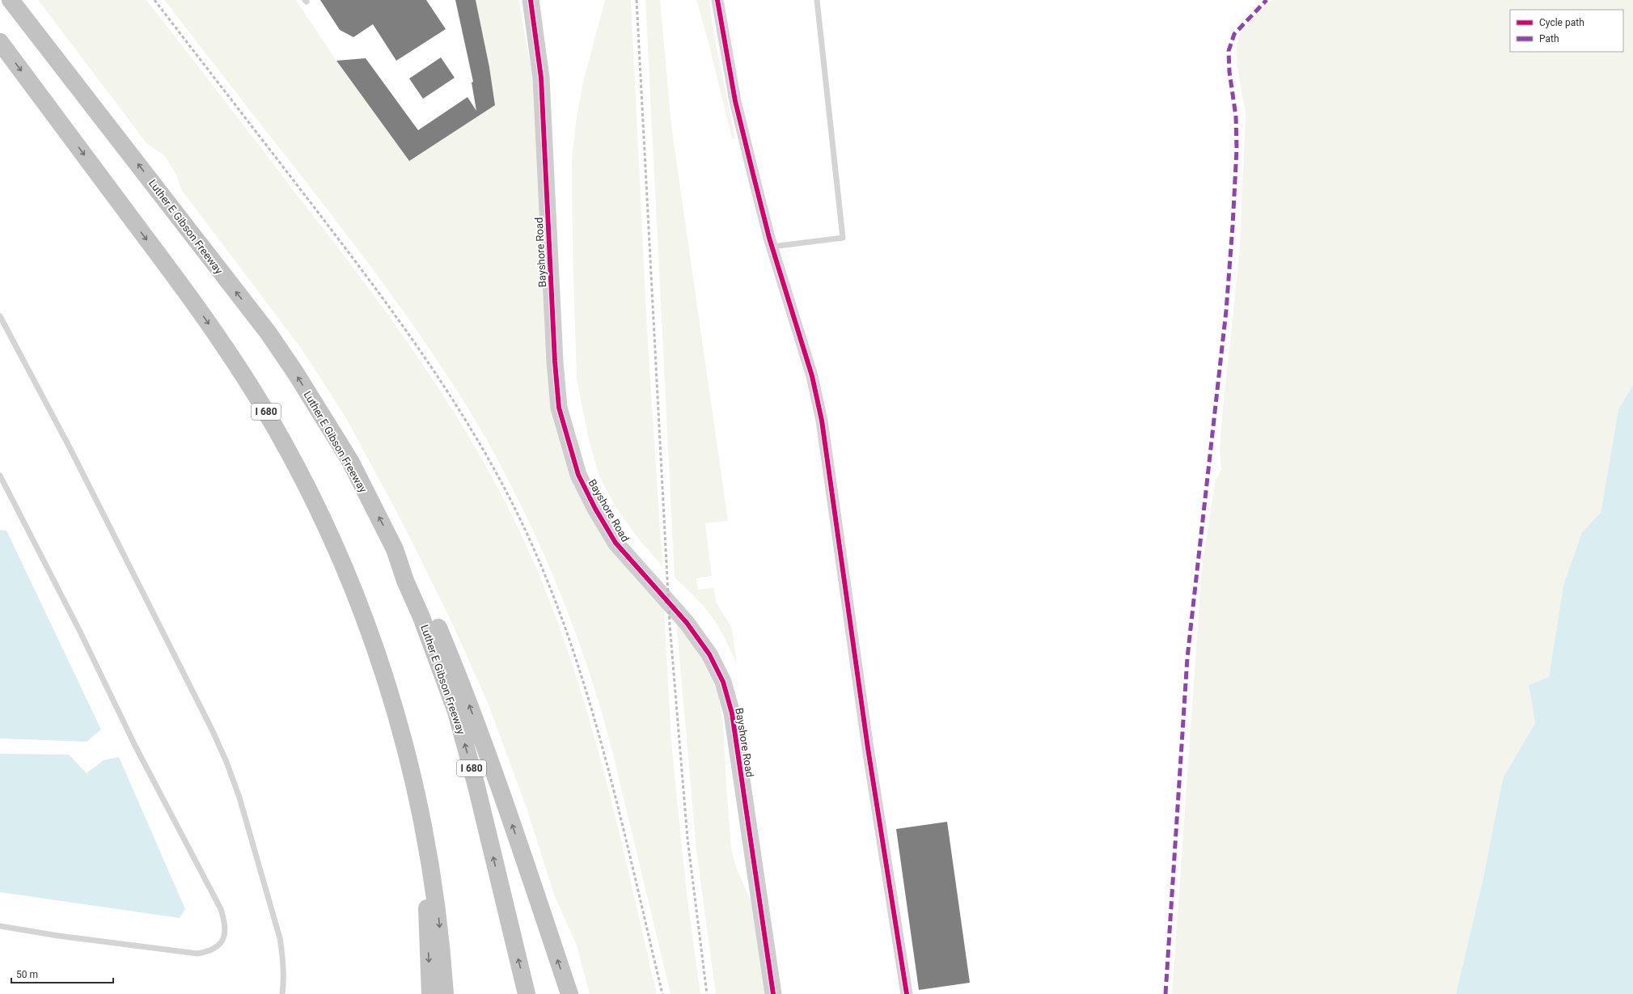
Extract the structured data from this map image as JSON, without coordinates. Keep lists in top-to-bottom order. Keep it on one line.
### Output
{"streets":{"highway":["Luther E Gibson Freeway","I 680"],"street":["Bayshore Road"]},"legend":["Cycle path","Path"],"scale_bar":"50 m"}
